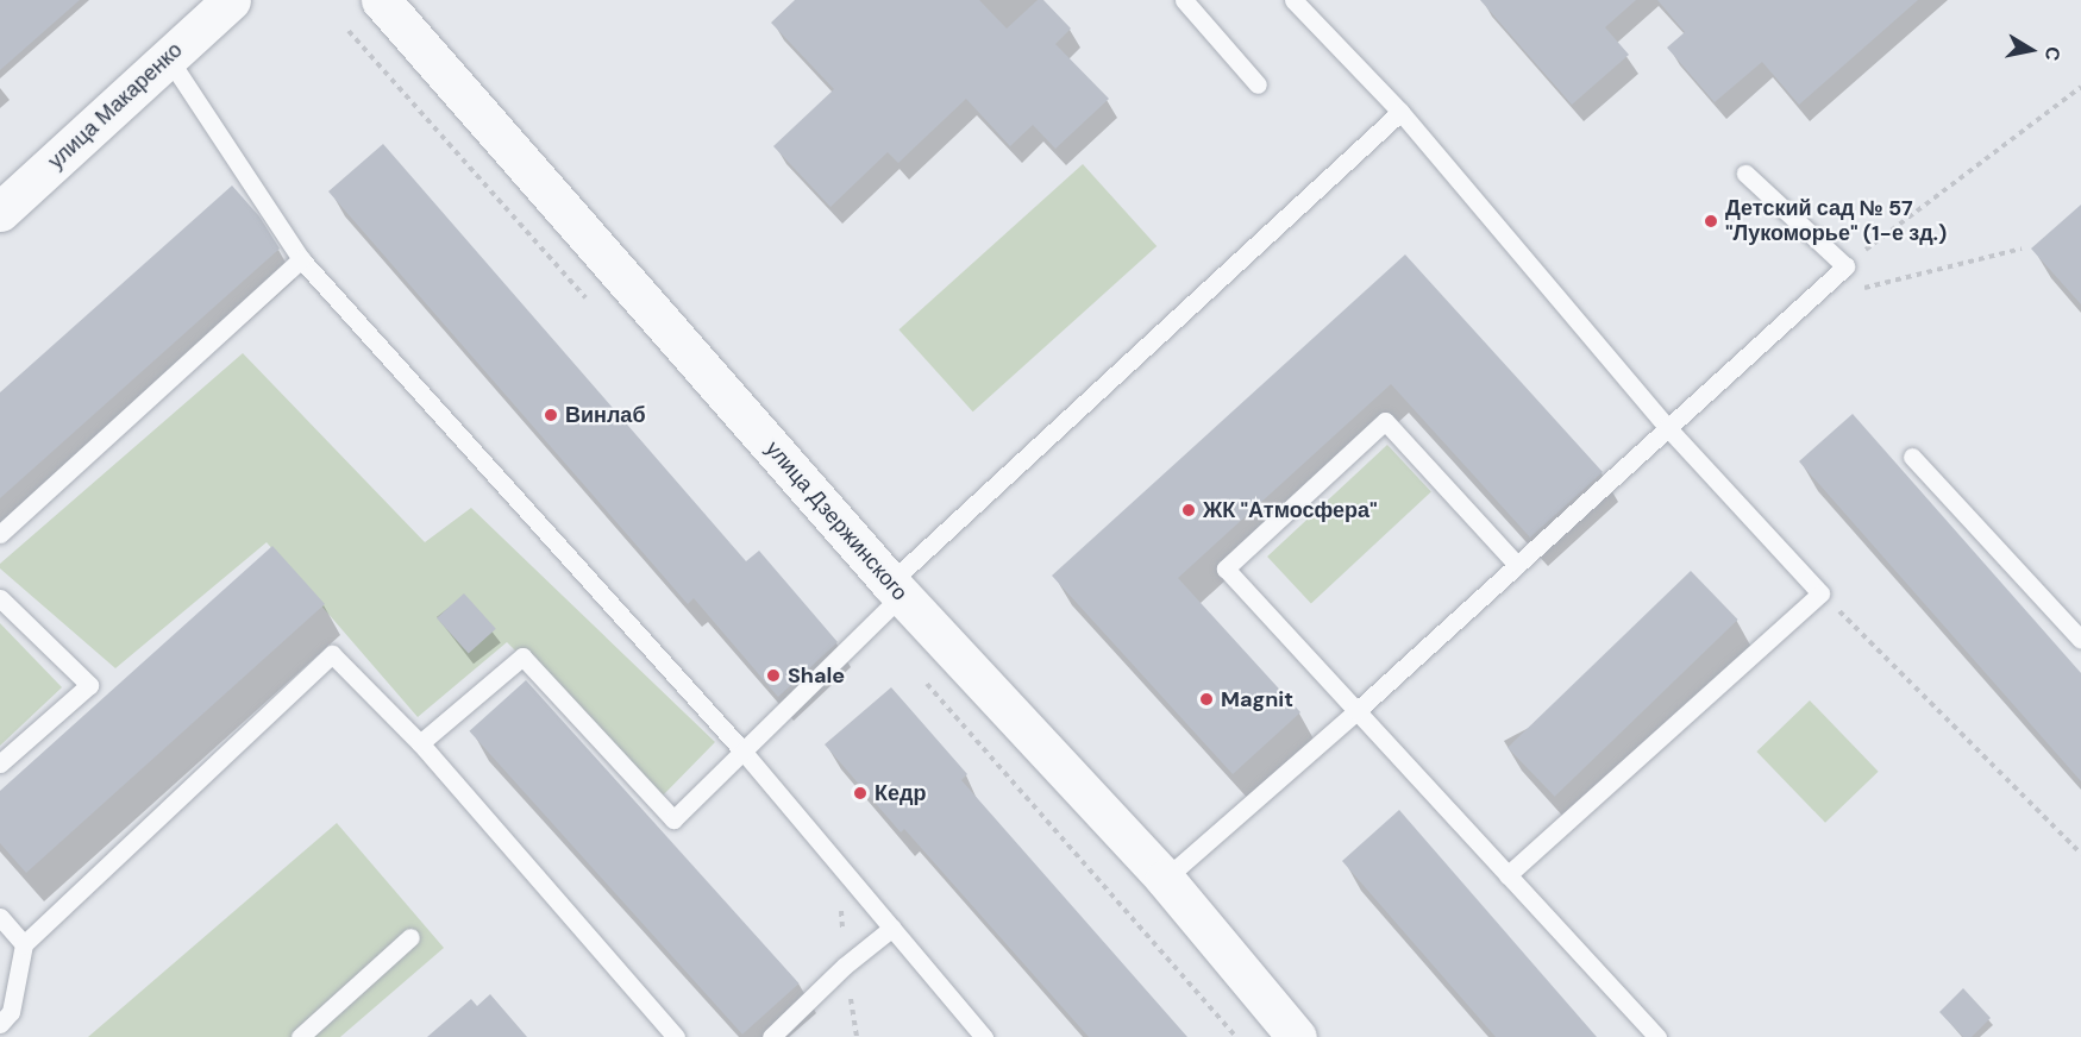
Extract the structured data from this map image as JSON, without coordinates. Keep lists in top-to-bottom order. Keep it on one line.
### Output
{"streets":{"street":["улица Макаренко","улица Дзержинского"]},"places":["Детский сад № 57 \"Лукоморье\" (1-е зд.)","Винлаб","ЖК \"Атмосфера\"","Shale","Magnit","Кедр"],"north":"right"}
